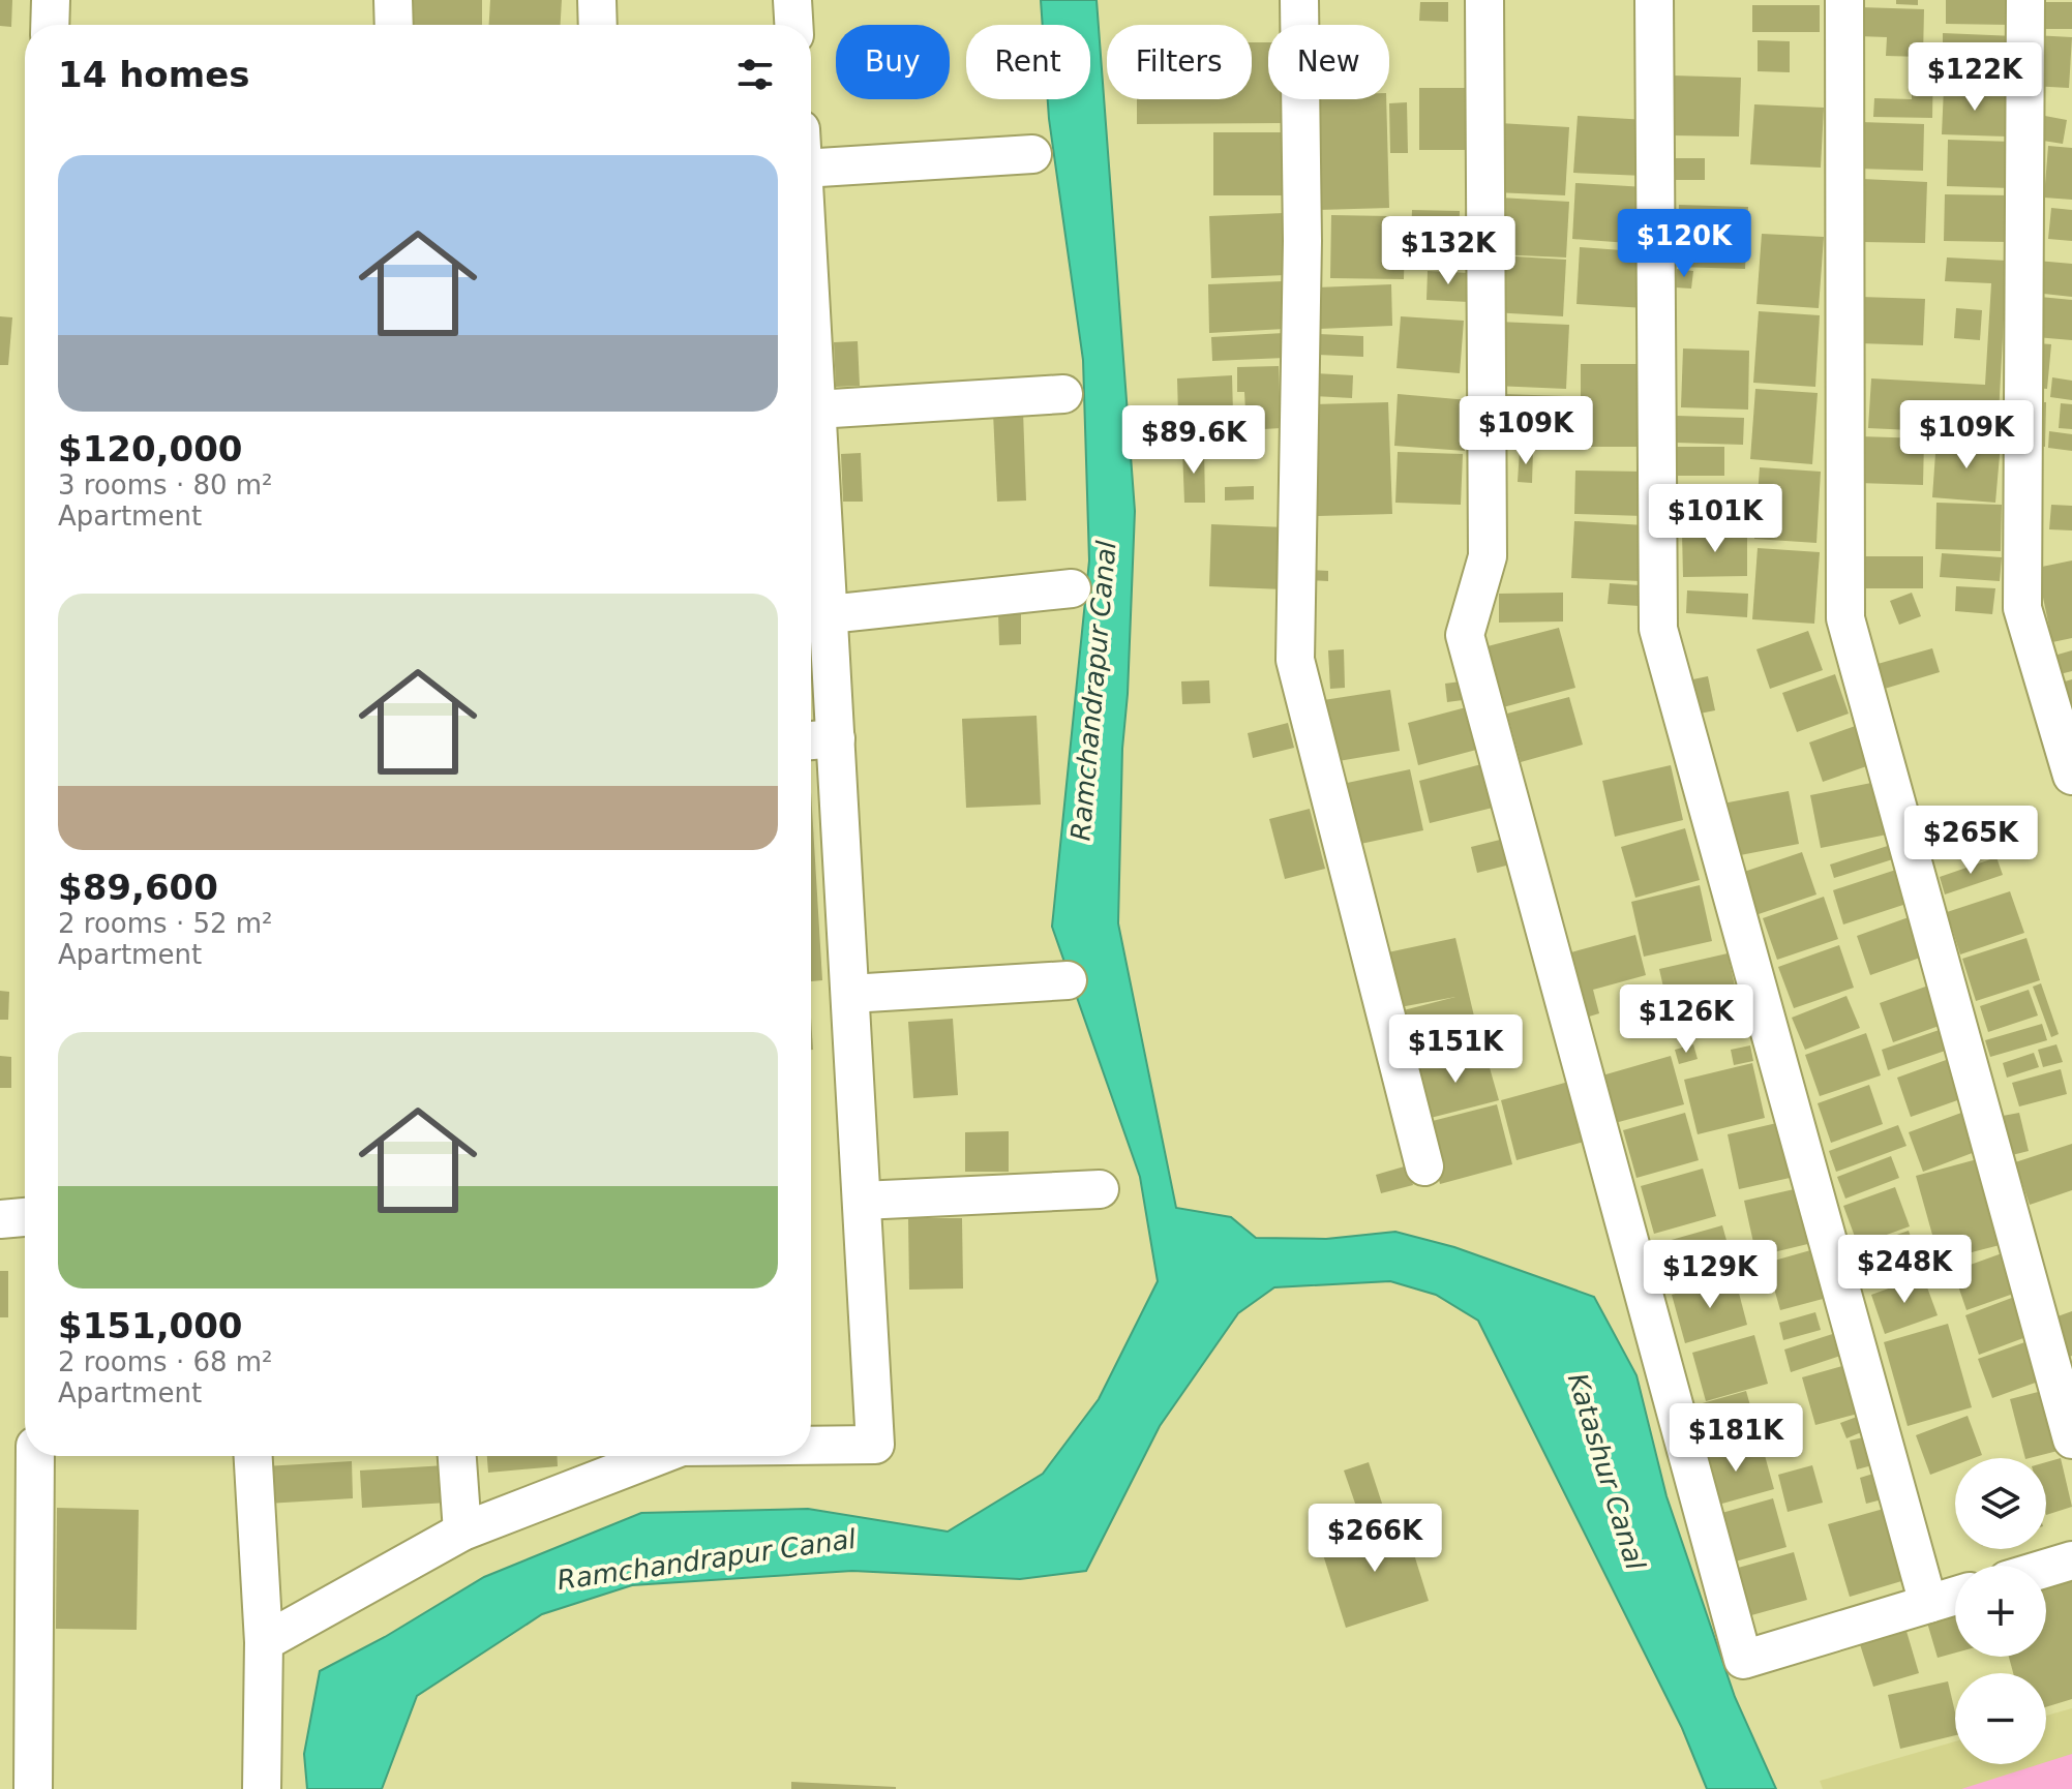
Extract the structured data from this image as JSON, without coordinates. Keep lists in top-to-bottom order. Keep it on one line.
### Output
{"water":["Ramchandrapur Canal","Katashur Canal"],"page":{"chip":["Buy","Rent","Filters","New"],"heading":"14 homes","price":["$122K","$120K","$132K","$109K","$109K","$89.6K","$101K","$265K","$126K","$151K","$248K","$129K","$181K","$266K"],"list":[{"name":"$120,000","note":"3 rooms · 80 m² · Apartment"},{"name":"$89,600","note":"2 rooms · 52 m² · Apartment"},{"name":"$151,000","note":"2 rooms · 68 m² · Apartment"}],"map_buttons":["+","−"]}}
